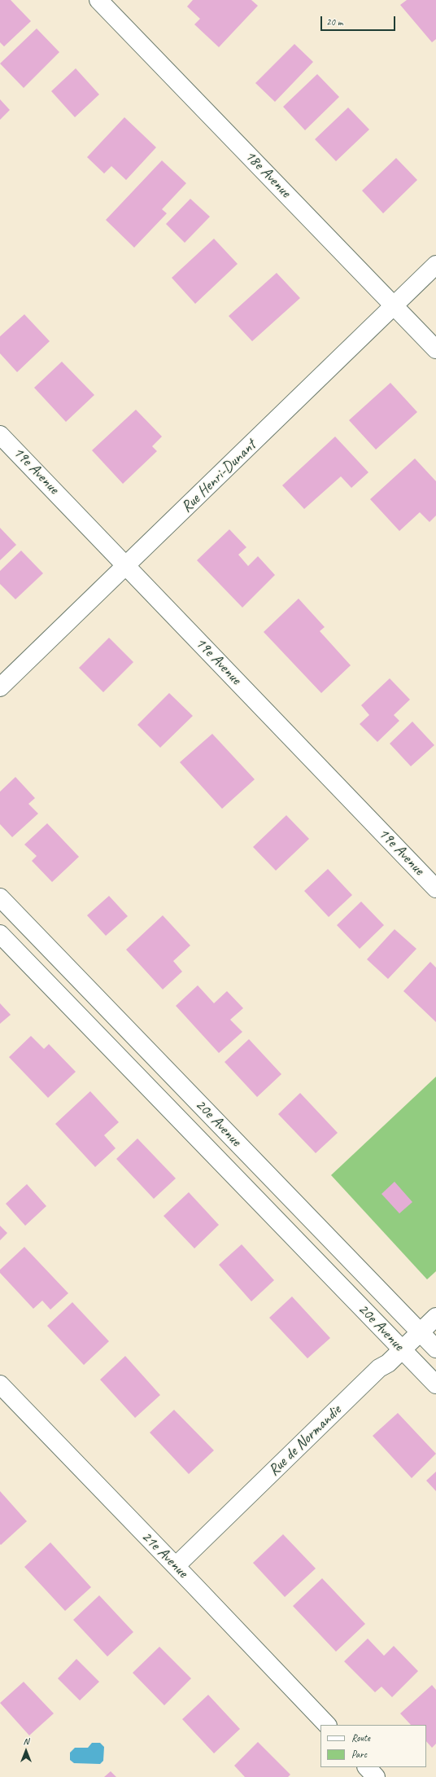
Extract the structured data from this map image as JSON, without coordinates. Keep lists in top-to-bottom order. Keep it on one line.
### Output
{"streets":{"street":["18e Avenue","19e Avenue","Rue Henri-Dunant","20e Avenue","Rue de Normandie","21e Avenue"]},"crossings":[["18e Avenue","Rue Henri-Dunant"],["19e Avenue","Rue Henri-Dunant"],["20e Avenue","Rue de Normandie"],["Rue de Normandie","21e Avenue"]],"legend":["Route","Parc"],"scale_bar":"20 m","north":"top"}
